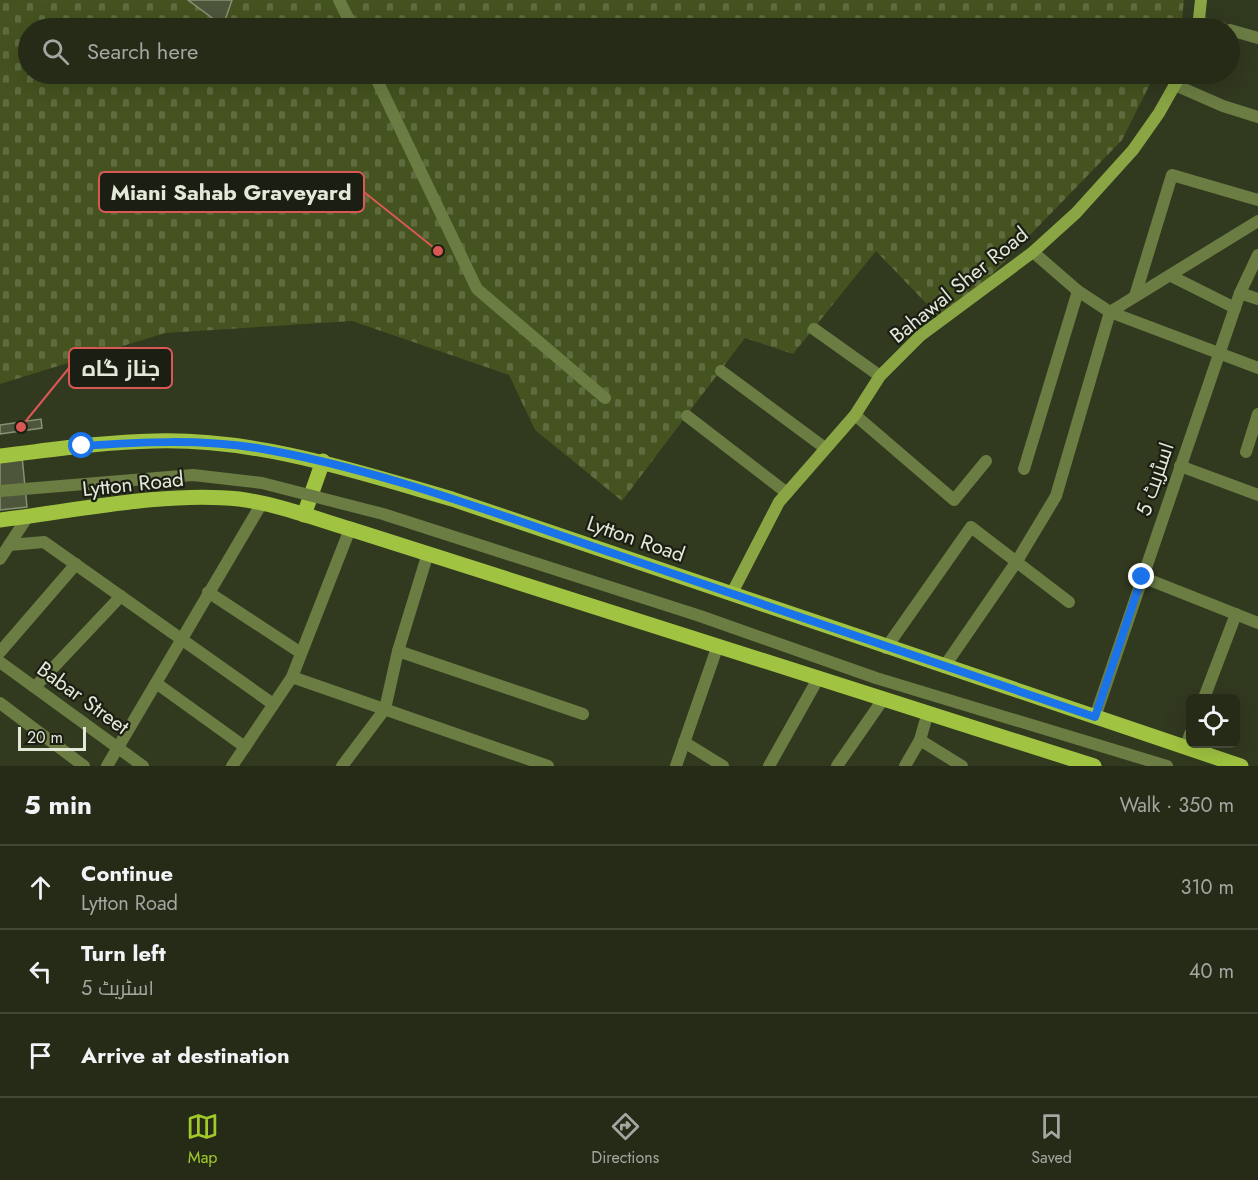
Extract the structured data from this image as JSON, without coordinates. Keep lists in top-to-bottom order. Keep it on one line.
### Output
{"streets":{"main road":["Lytton Road"],"street":["Bahawal Sher Road","اسٹریٹ 5","Babar Street"]},"crossings":[["Bahawal Sher Road","Lytton Road"],["اسٹریٹ 5","Lytton Road"]],"places":["Miani Sahab Graveyard","جناز گاہ"],"scale_bar":"20 m","page":{"search":"Search here","scale":"20 m","heading":["5 min","Walk · 350 m"],"list":[["Continue","Lytton Road","310 m"],["Turn left","اسٹریٹ 5","40 m"],"Arrive at destination"],"nav":["Map","Directions","Saved"]}}
